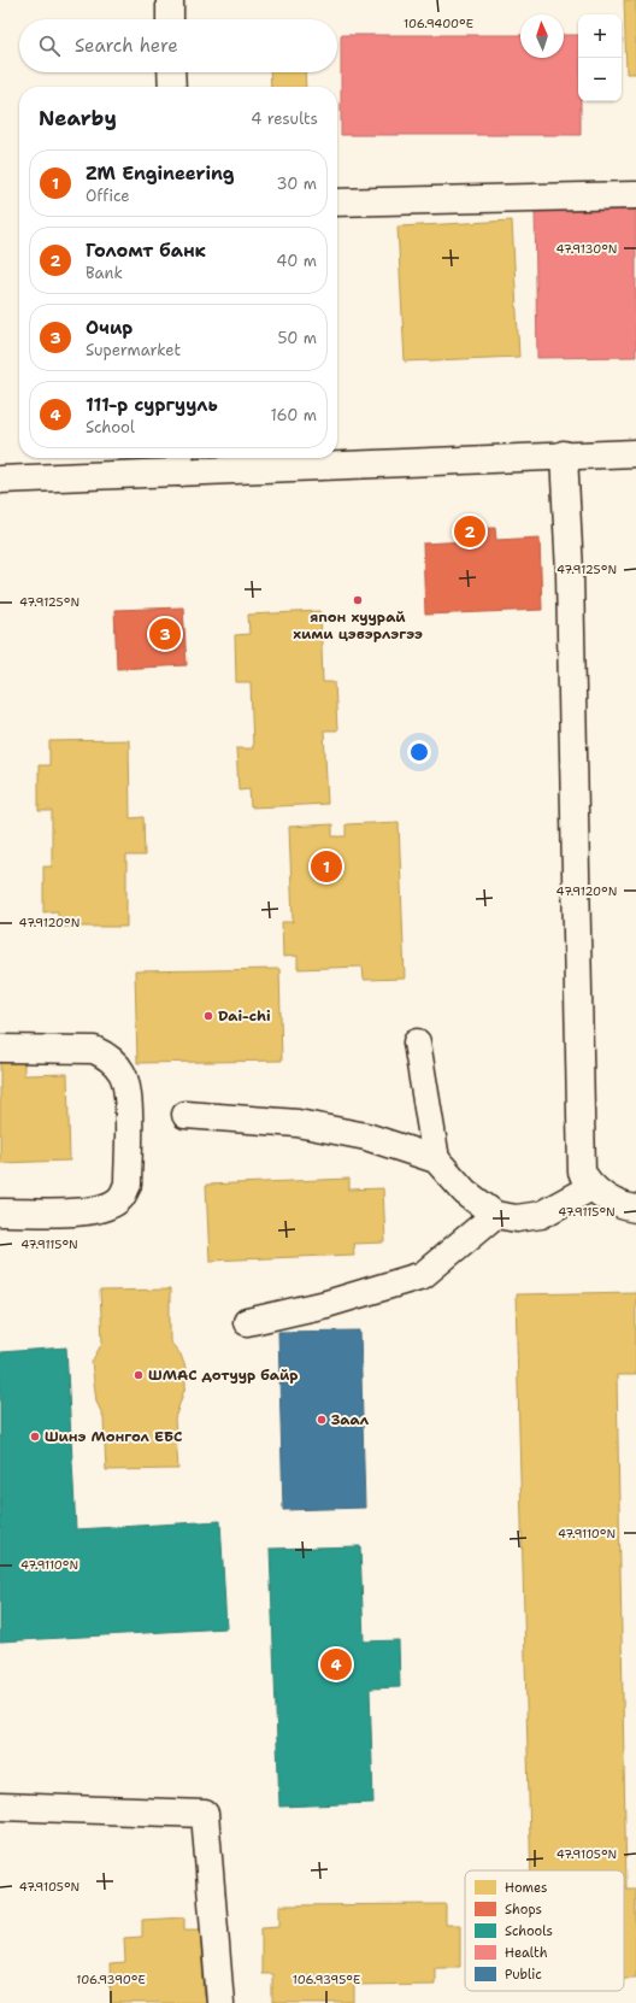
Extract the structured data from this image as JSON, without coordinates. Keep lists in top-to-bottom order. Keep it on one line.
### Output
{"places":["япон хуурай хими цэвэрлэгээ","Dai-chi","ШМАС дотуур байр","Заал","Шинэ Монгол ЕБС"],"legend":["Homes","Shops","Schools","Health","Public"],"north":"top","page":{"map_buttons":["+","−"],"search":"Search here","heading":["Nearby","4 results"],"list":[{"mark":"1","name":"ZM Engineering","note":"Office","value":"30 m"},{"mark":"2","name":"Голомт банк","note":"Bank","value":"40 m"},{"mark":"3","name":"Очир","note":"Supermarket","value":"50 m"},{"mark":"4","name":"111-р сургууль","note":"School","value":"160 m"}],"pins":["2","3","1","4"]},"coordinates":["106.9400°E","47.9130°N","47.9125°N","47.9120°N","47.9115°N","47.9110°N","47.9105°N","106.9390°E","106.9395°E"]}
